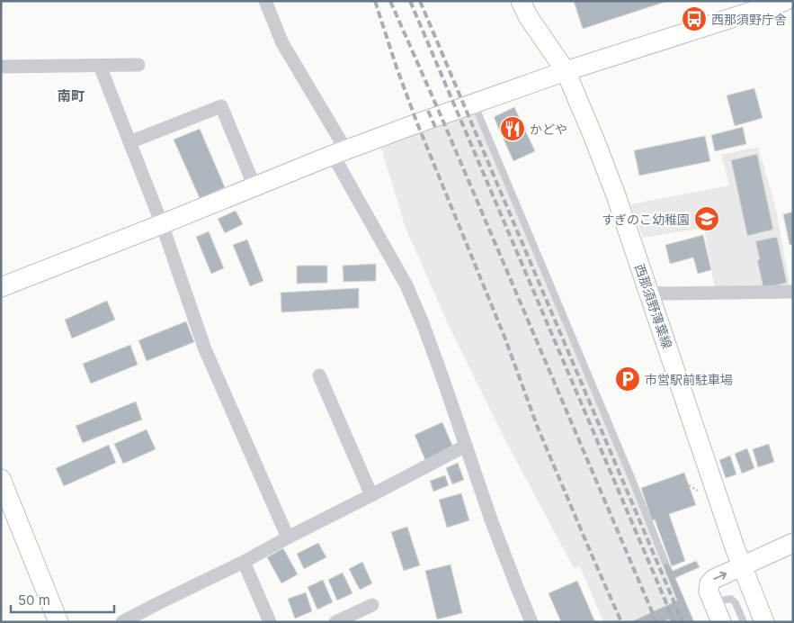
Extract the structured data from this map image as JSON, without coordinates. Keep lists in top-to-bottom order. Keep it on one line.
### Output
{"streets":{"street":["西那須野薄葉線"]},"districts":["南町"],"places":{"bus stop":["西那須野庁舎"],"restaurant":["かどや"],"school or university":["すぎのこ幼稚園"],"parking":["市営駅前駐車場"]},"scale_bar":"50 m"}
